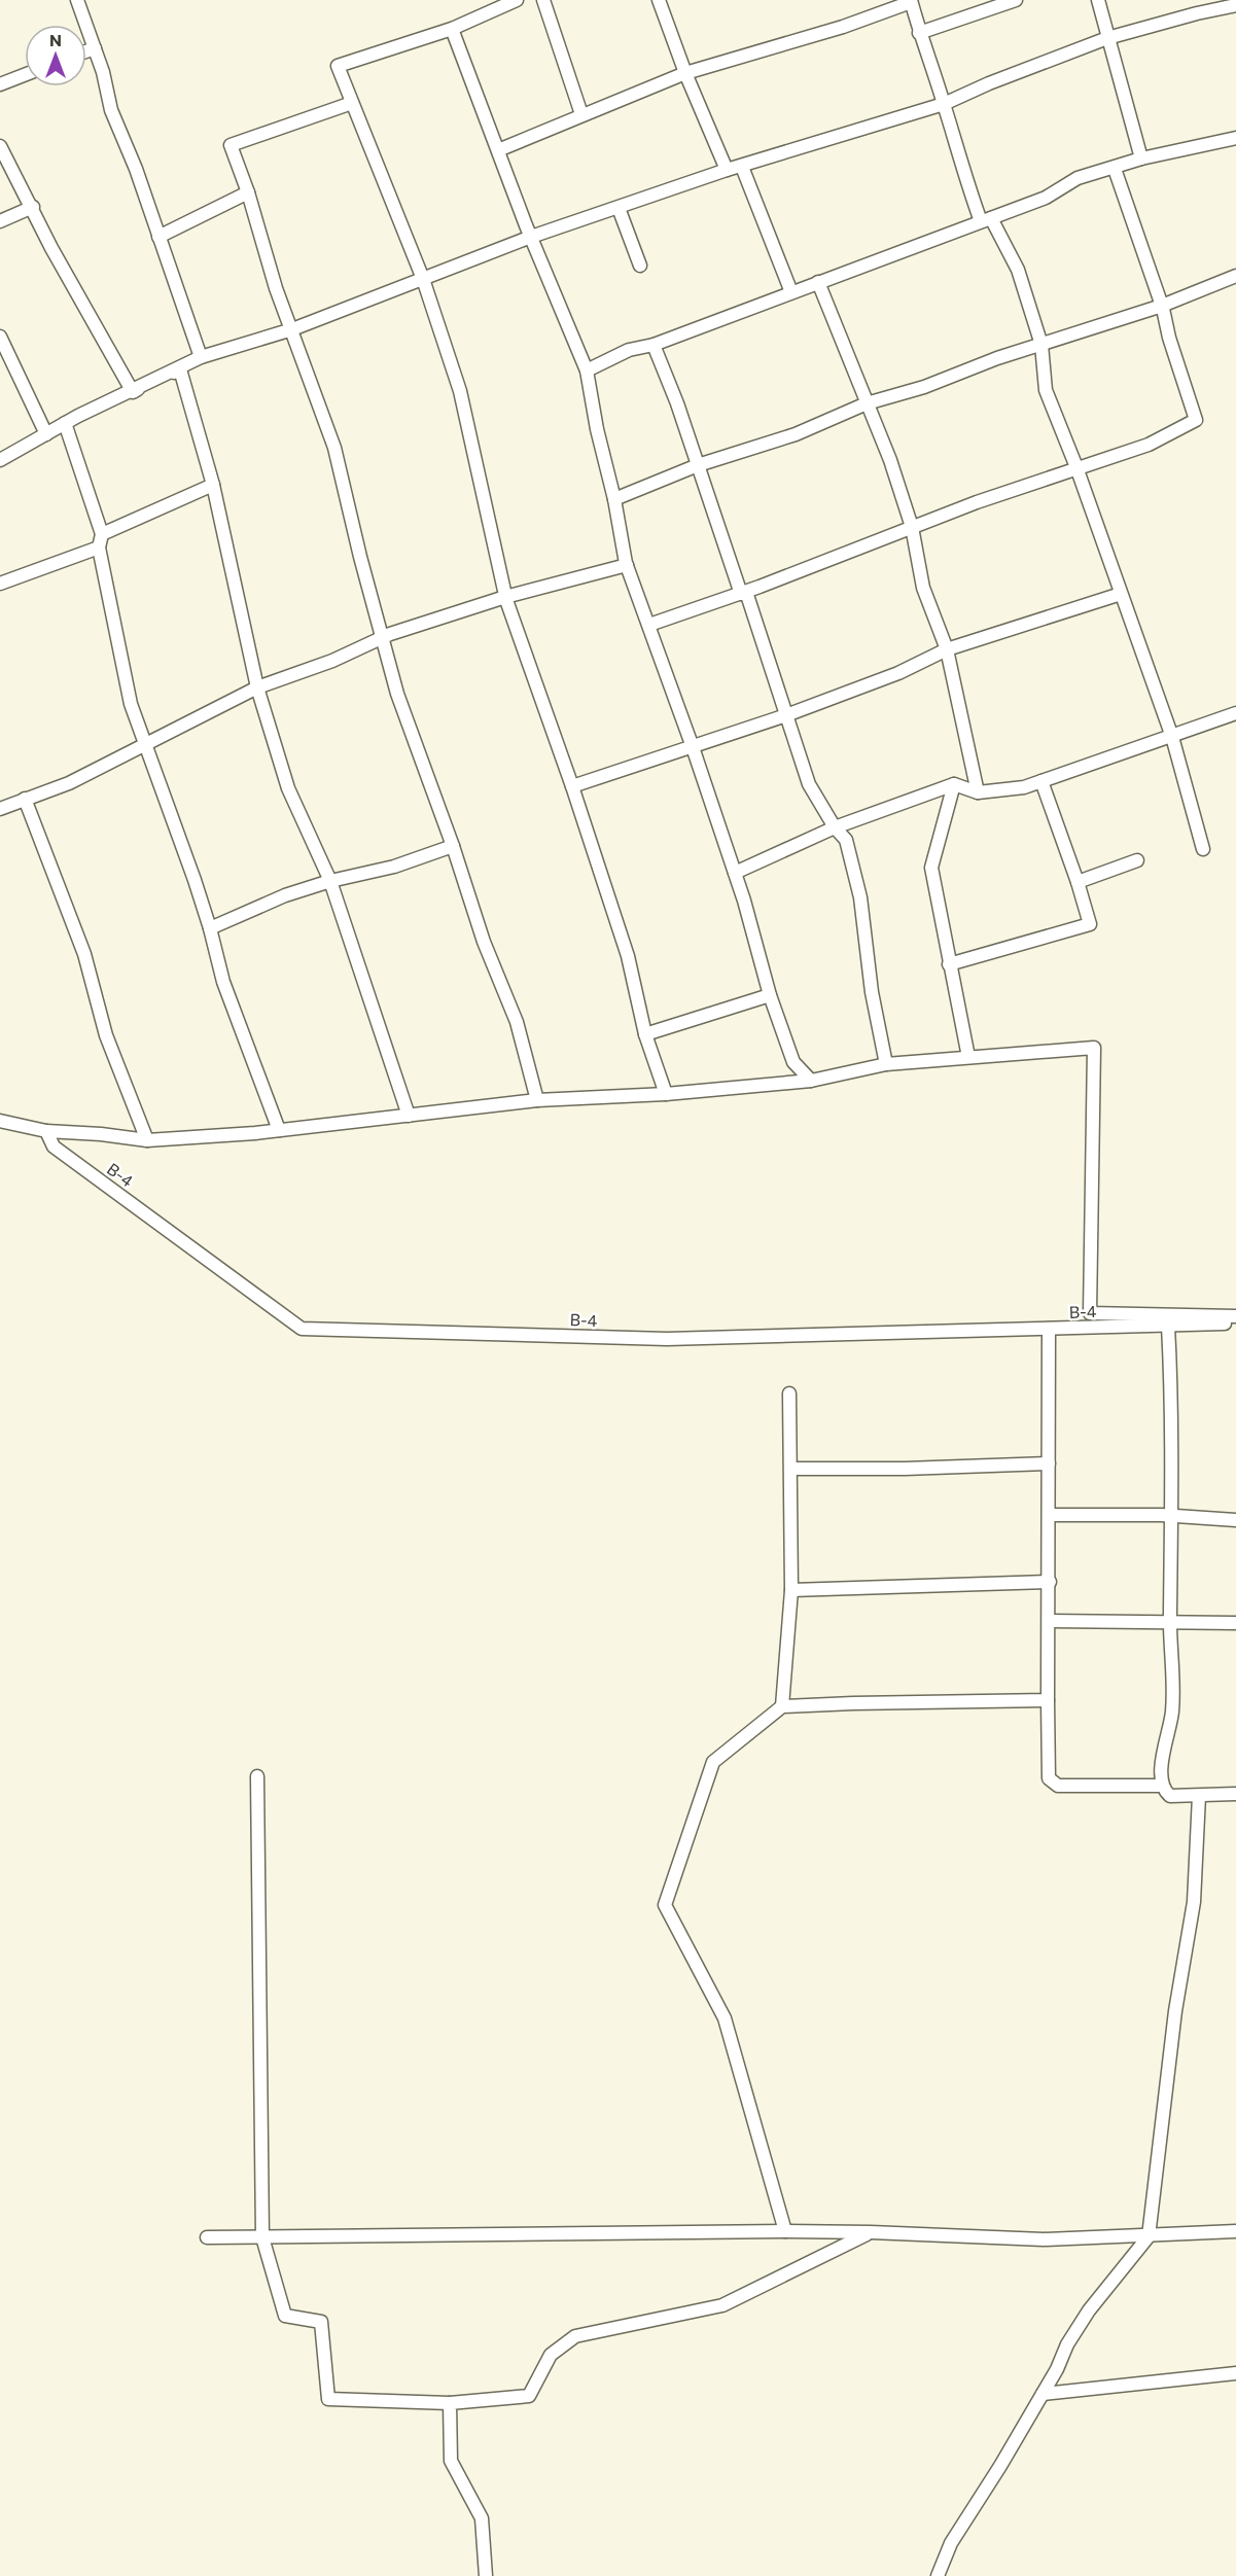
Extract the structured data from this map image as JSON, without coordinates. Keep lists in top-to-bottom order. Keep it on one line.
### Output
{"streets":{"street":["B-4"]},"north":"top"}
